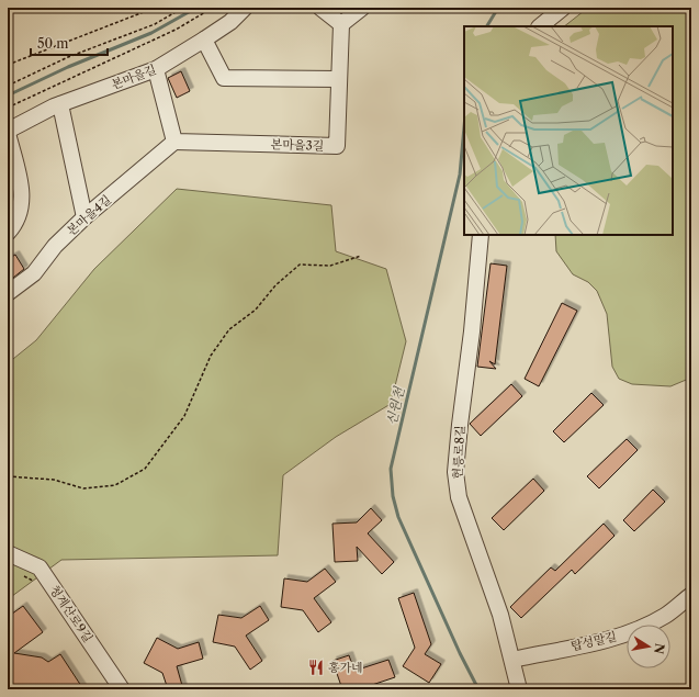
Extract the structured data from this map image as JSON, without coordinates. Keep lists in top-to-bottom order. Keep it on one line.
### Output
{"streets":{"street":["본마을길","본마을3길","본마을4길","헌릉로8길","청계산로9길","탑성말길"]},"crossings":[["본마을3길","본마을4길"],["헌릉로8길","탑성말길"]],"water":["신원천"],"places":{"restaurant":["홍가네"]},"scale_bar":"50 m","north":"right"}
